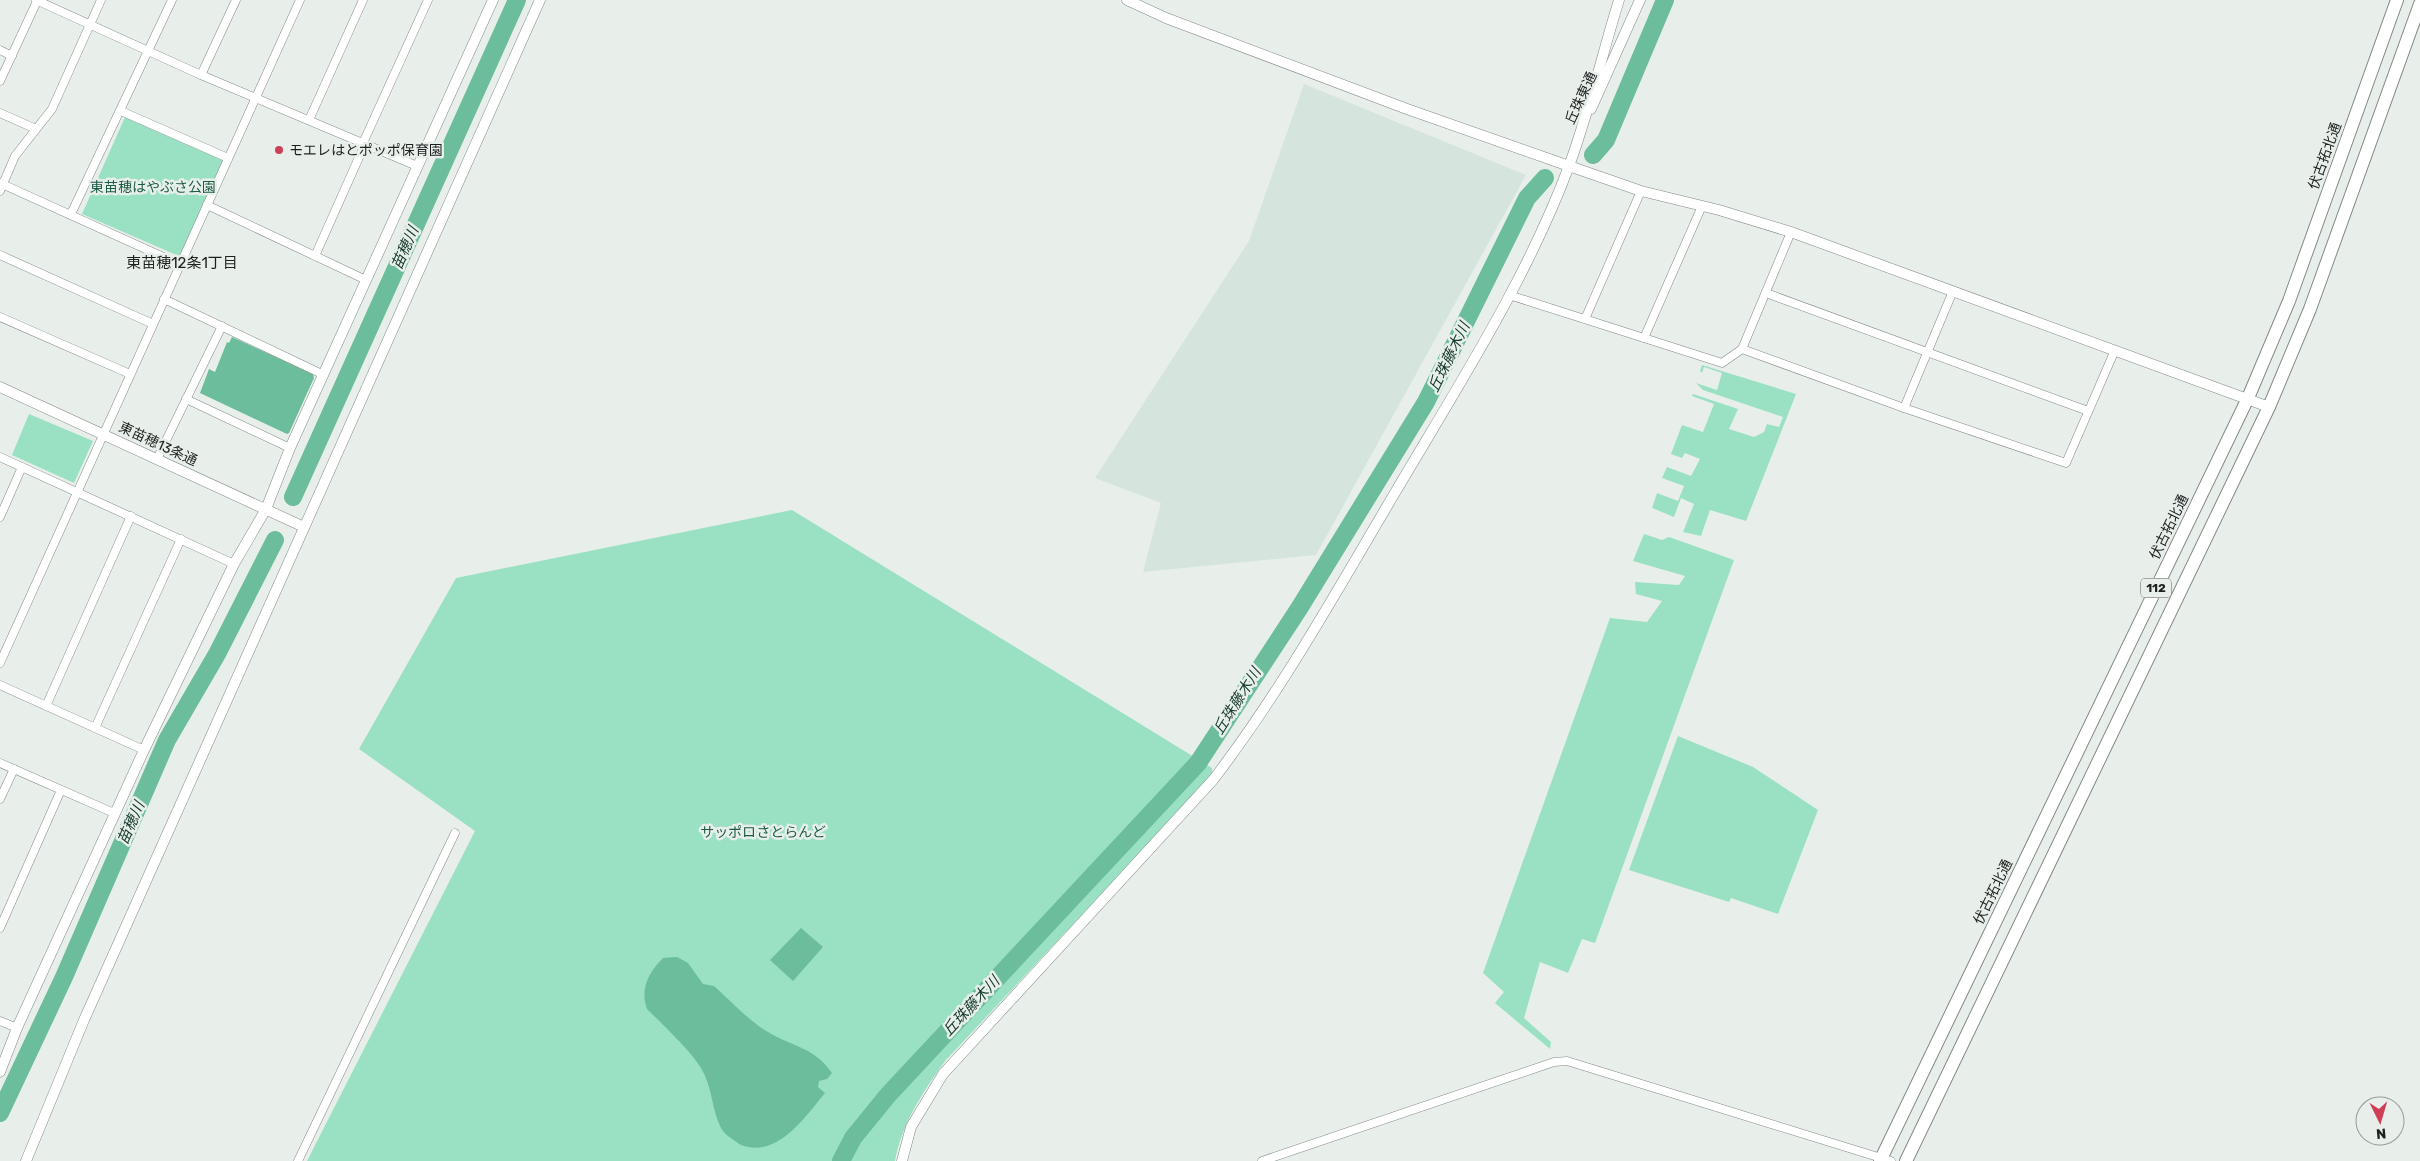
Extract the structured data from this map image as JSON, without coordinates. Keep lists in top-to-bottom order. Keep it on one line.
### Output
{"streets":{"main road":["伏古拓北通","112"],"street":["丘珠東通","東苗穂13条通"]},"districts":["東苗穂12条1丁目"],"water":["苗穂川","丘珠藤木川"],"parks":["東苗穂はやぶさ公園","サッポロさとらんど"],"places":["モエレはとポッポ保育園"],"north":"bottom"}
